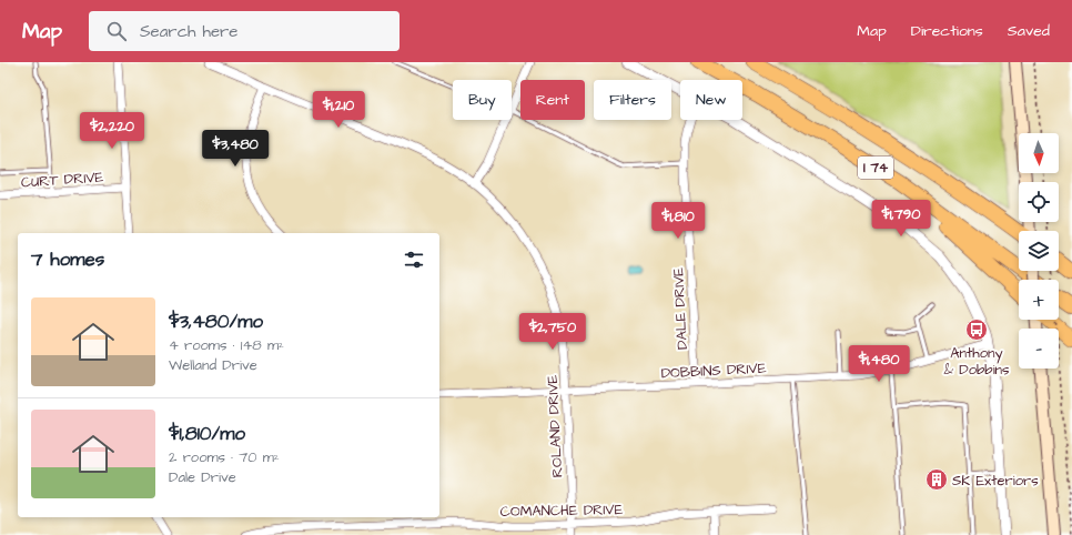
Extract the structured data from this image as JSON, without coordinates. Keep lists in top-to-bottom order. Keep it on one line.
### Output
{"streets":{"highway":["I 74"],"street":["CURT DRIVE","DALE DRIVE","DOBBINS DRIVE","ROLAND DRIVE","COMANCHE DRIVE"]},"crossings":[["DALE DRIVE","DOBBINS DRIVE"],["DOBBINS DRIVE","ROLAND DRIVE"],["ROLAND DRIVE","COMANCHE DRIVE"]],"places":{"bus stop":["Anthony & Dobbins"],"building":["SK Exteriors"]},"north":"bottom","page":{"header":"Map","search":"Search here","nav":["Map","Directions","Saved"],"chip":["Buy","Rent","Filters","New"],"price":["$1,210","$2,220","$3,480","$1,790","$1,810","$2,750","$1,480"],"map_buttons":["+","−"],"heading":"7 homes","list":[{"name":"$3,480/mo","note":"4 rooms · 148 m² · Welland Drive"},{"name":"$1,810/mo","note":"2 rooms · 70 m² · Dale Drive"}]}}
